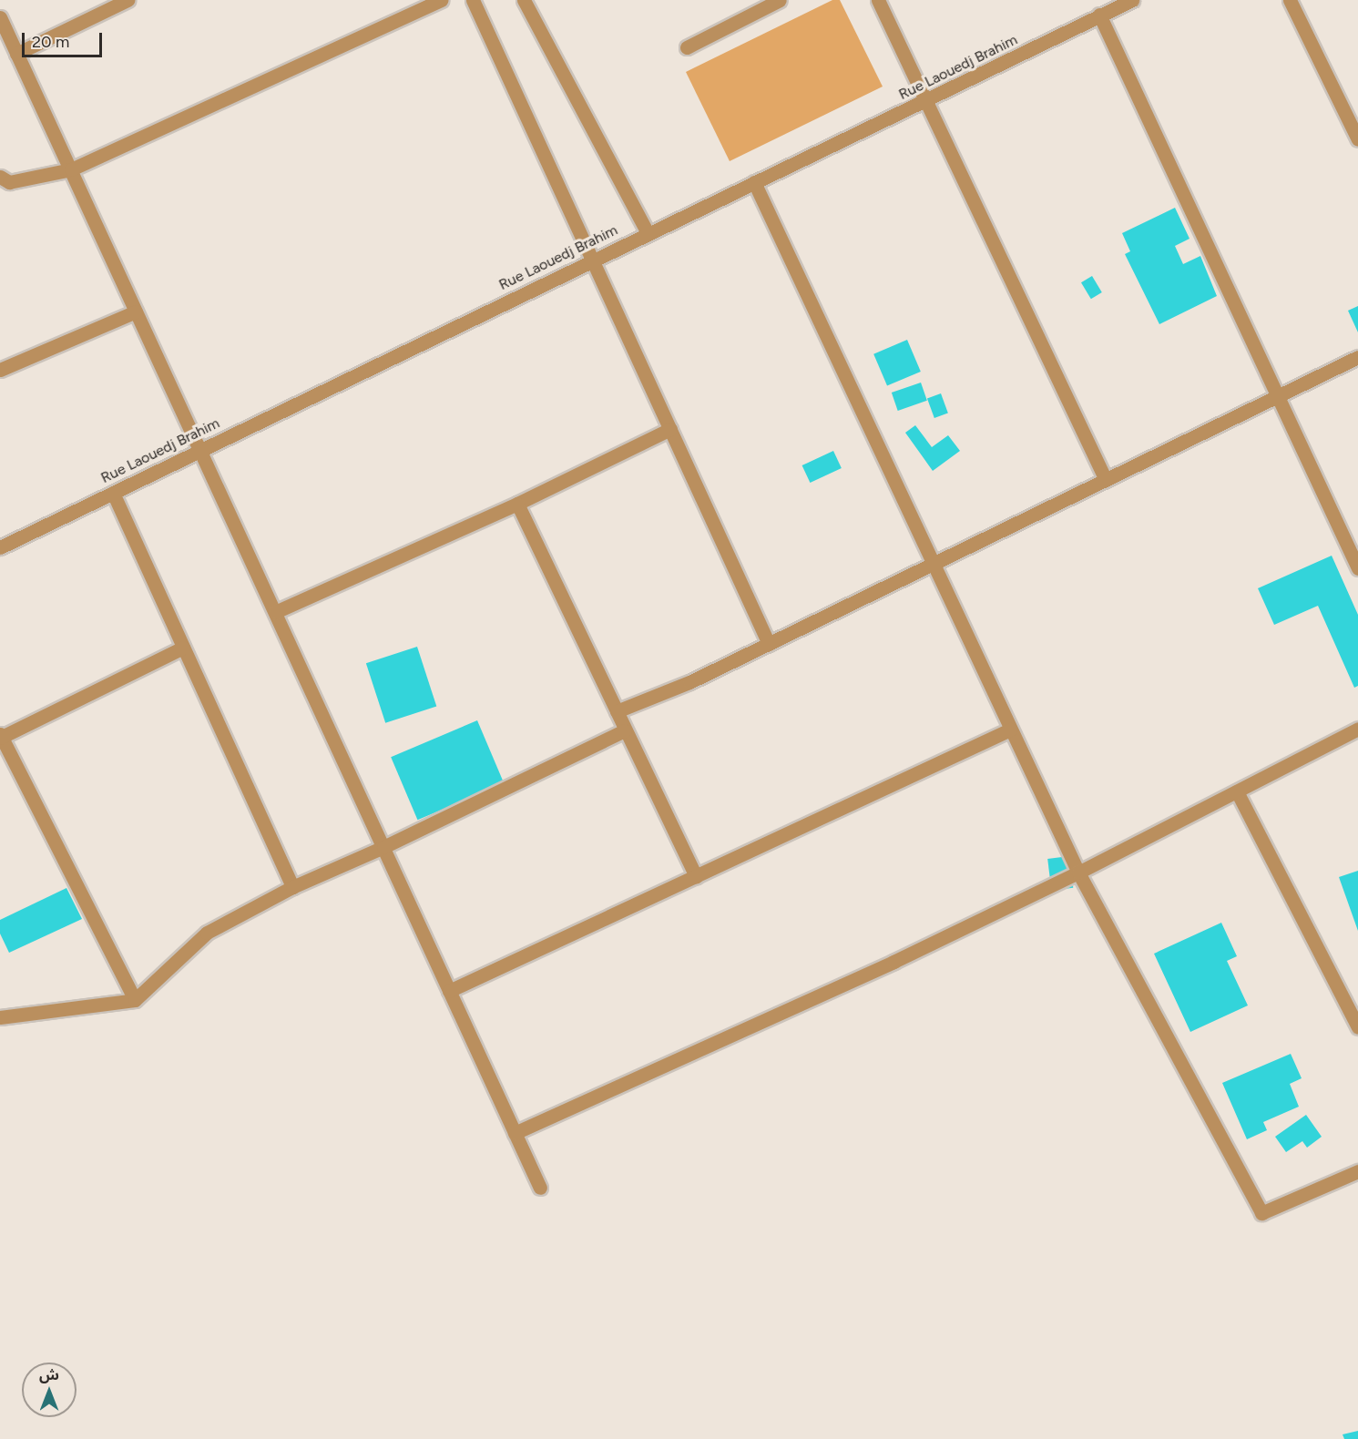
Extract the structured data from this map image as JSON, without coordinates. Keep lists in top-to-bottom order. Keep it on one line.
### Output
{"streets":{"street":["Rue Laouedj Brahim"]},"scale_bar":"20 m","north":"top"}
